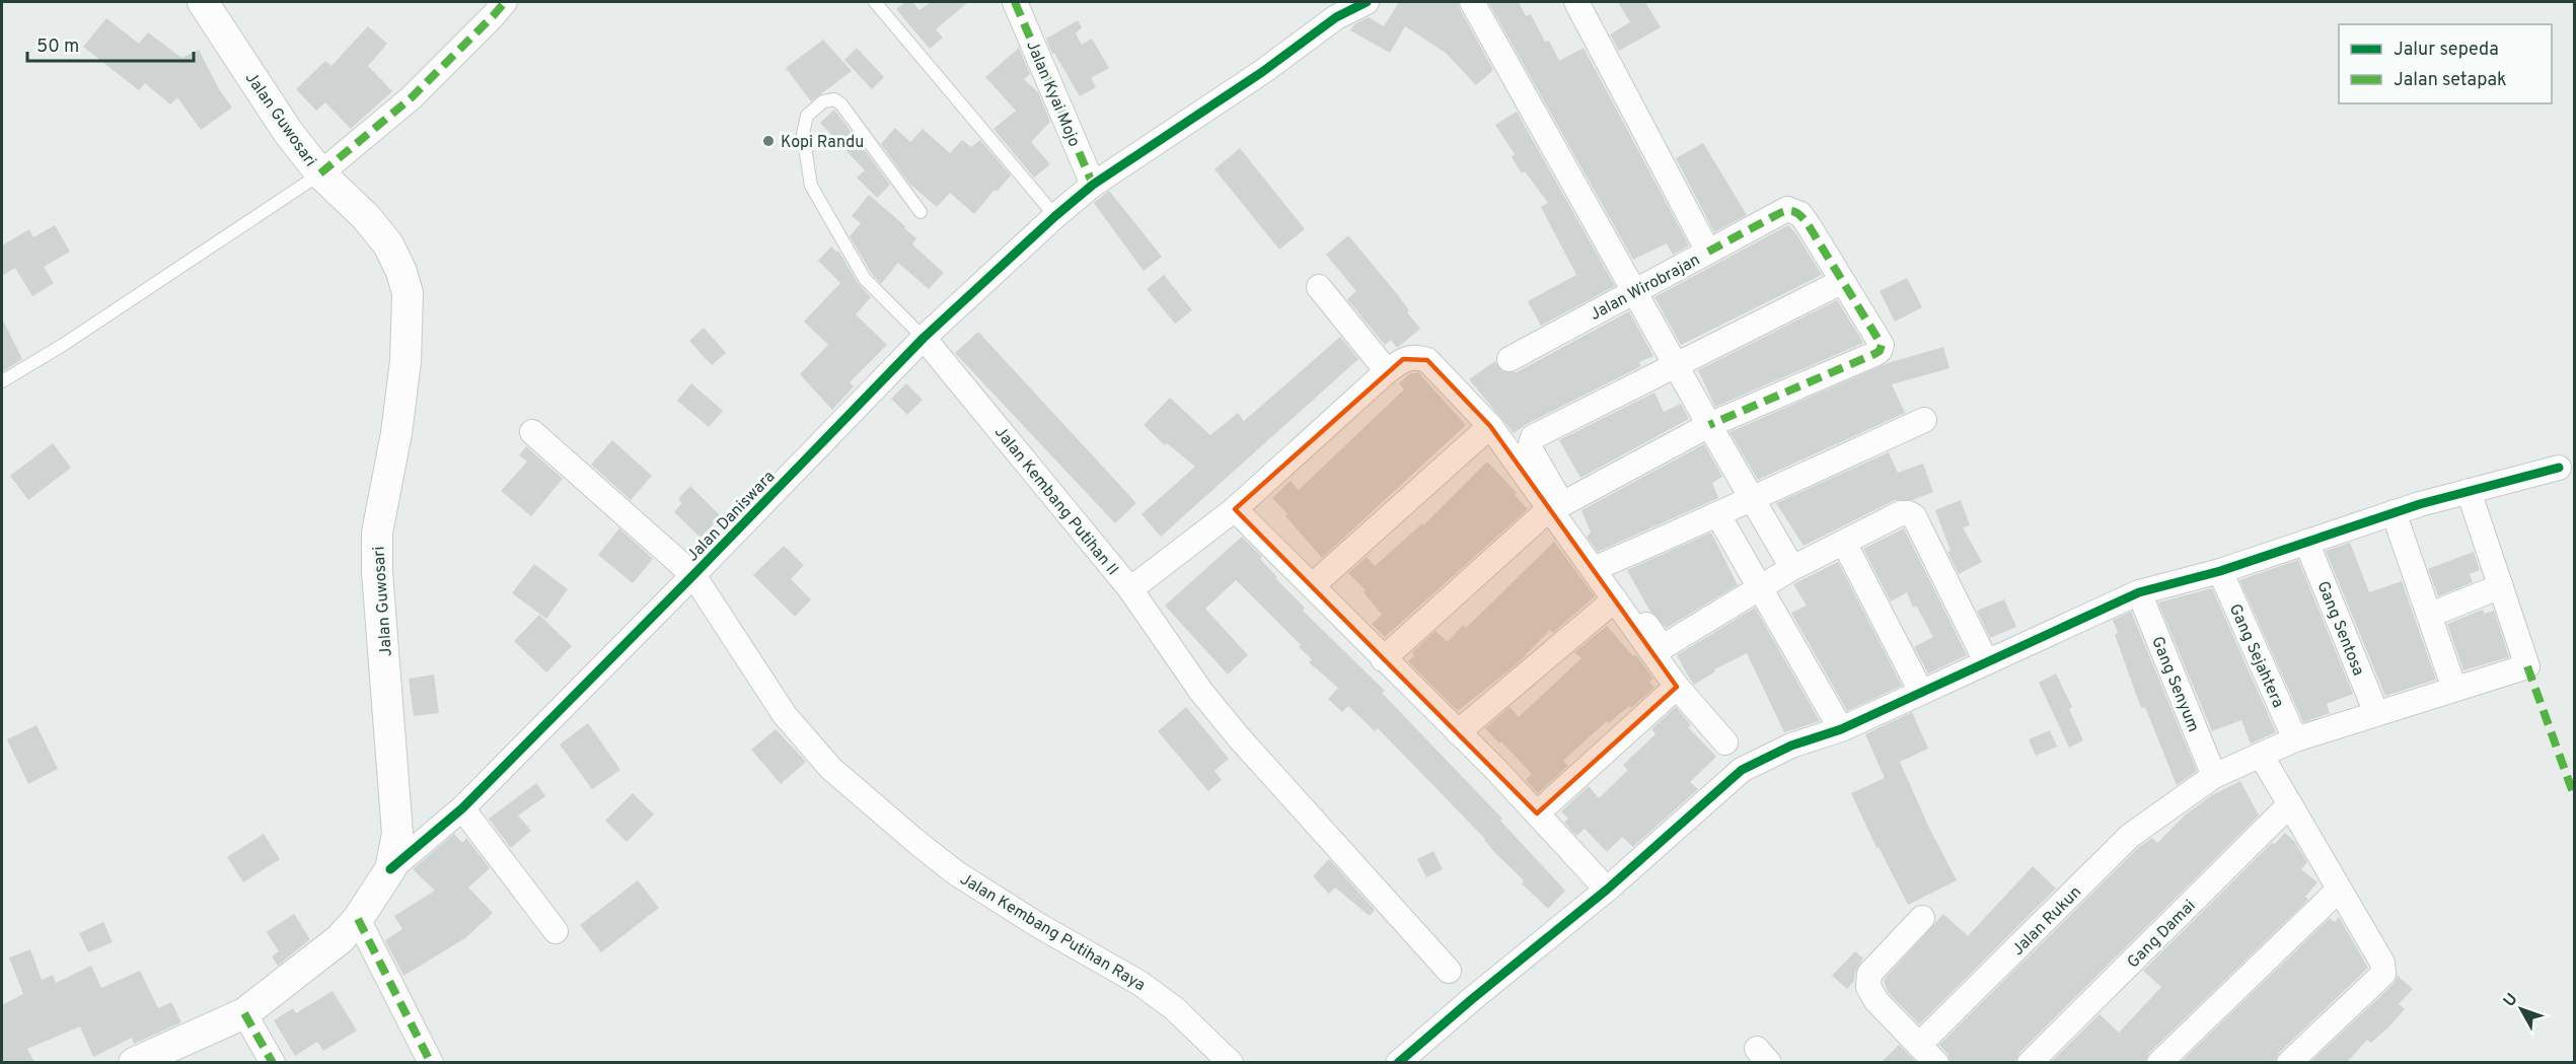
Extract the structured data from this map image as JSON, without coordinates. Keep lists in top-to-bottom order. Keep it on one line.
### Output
{"streets":{"street":["Jalan Kyai Mojo","Jalan Guwosari","Jalan Wirobrajan","Jalan Kembang Putihan II","Jalan Daniswara","Gang Sentosa","Gang Sejahtera","Gang Senyum","Jalan Rukun","Jalan Kembang Putihan Raya","Gang Damai"]},"crossings":[["Jalan Kyai Mojo","Jalan Daniswara"],["Jalan Guwosari","Jalan Daniswara"],["Jalan Kembang Putihan II","Jalan Daniswara"],["Jalan Daniswara","Jalan Kembang Putihan Raya"],["Gang Sentosa","Jalan Rukun"],["Gang Sejahtera","Jalan Rukun"],["Gang Senyum","Jalan Rukun"]],"places":["Kopi Randu"],"legend":["Jalur sepeda","Jalan setapak"],"scale_bar":"50 m","north":"top left"}
